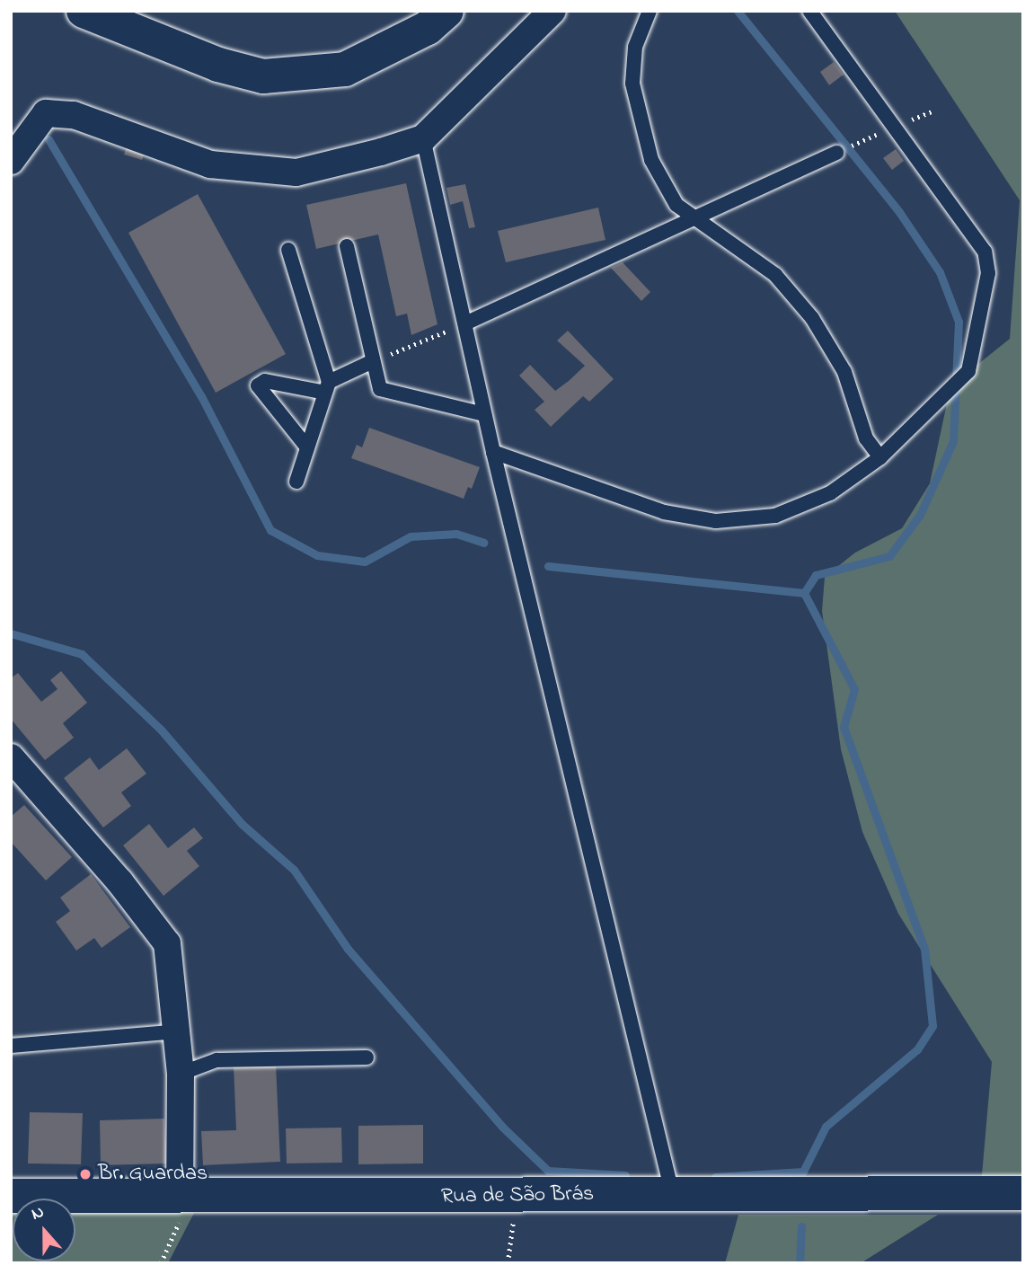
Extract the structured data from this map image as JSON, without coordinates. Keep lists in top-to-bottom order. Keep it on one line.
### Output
{"streets":{"main road":["Rua de São Brás"]},"places":["Br. Guardas"],"north":"top"}
